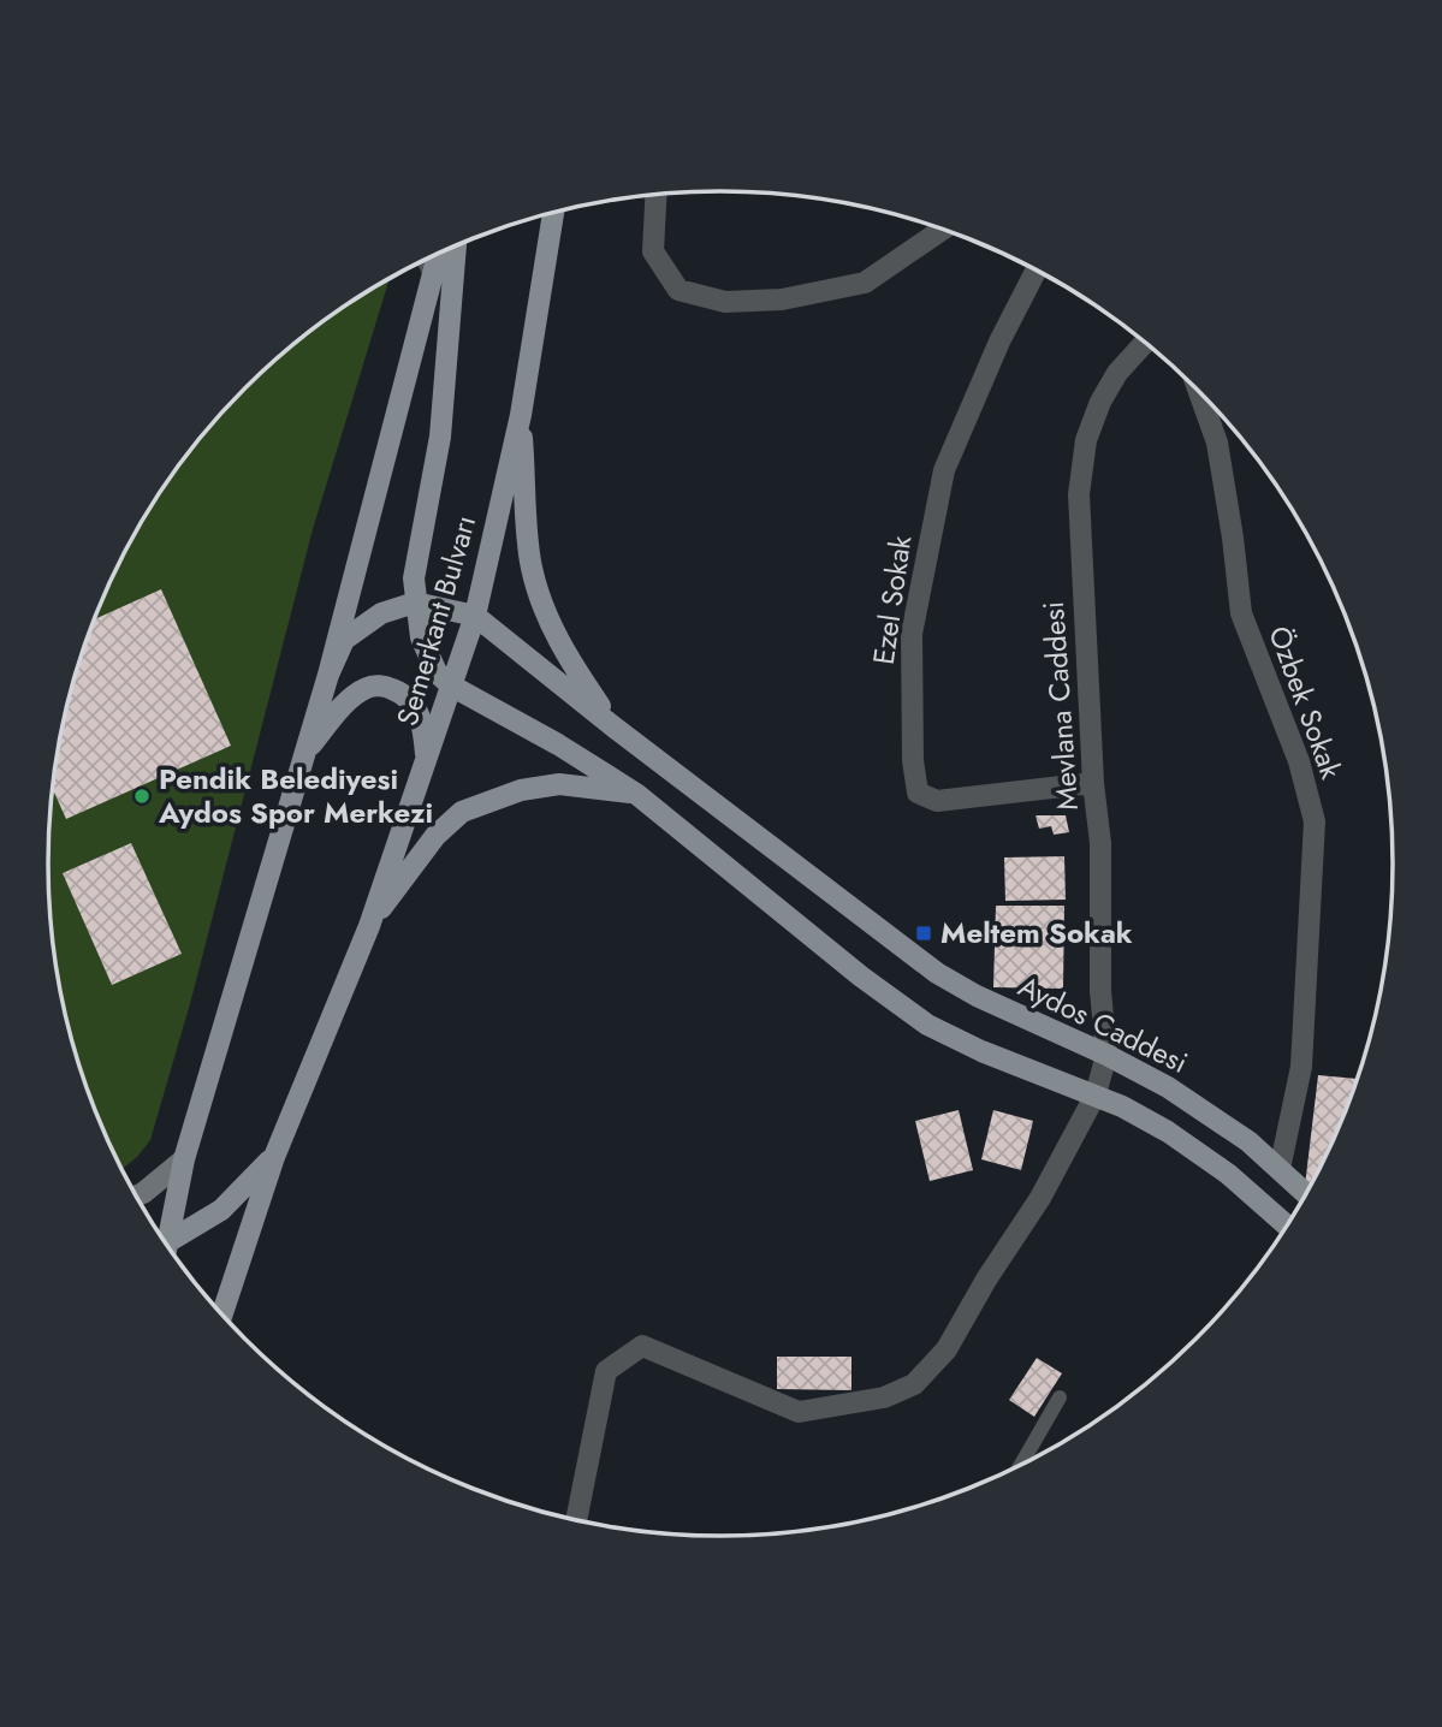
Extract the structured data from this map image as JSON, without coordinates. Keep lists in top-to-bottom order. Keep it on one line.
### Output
{"streets":{"main road":["Semerkant Bulvarı","Aydos Caddesi"],"street":["Ezel Sokak","Özbek Sokak","Mevlana Caddesi"]},"crossings":[["Ezel Sokak","Mevlana Caddesi"],["Semerkant Bulvarı","Aydos Caddesi"],["Özbek Sokak","Aydos Caddesi"],["Mevlana Caddesi","Aydos Caddesi"]],"places":{"other":["Pendik Belediyesi Aydos Spor Merkezi"],"transit":["Meltem Sokak"]}}
